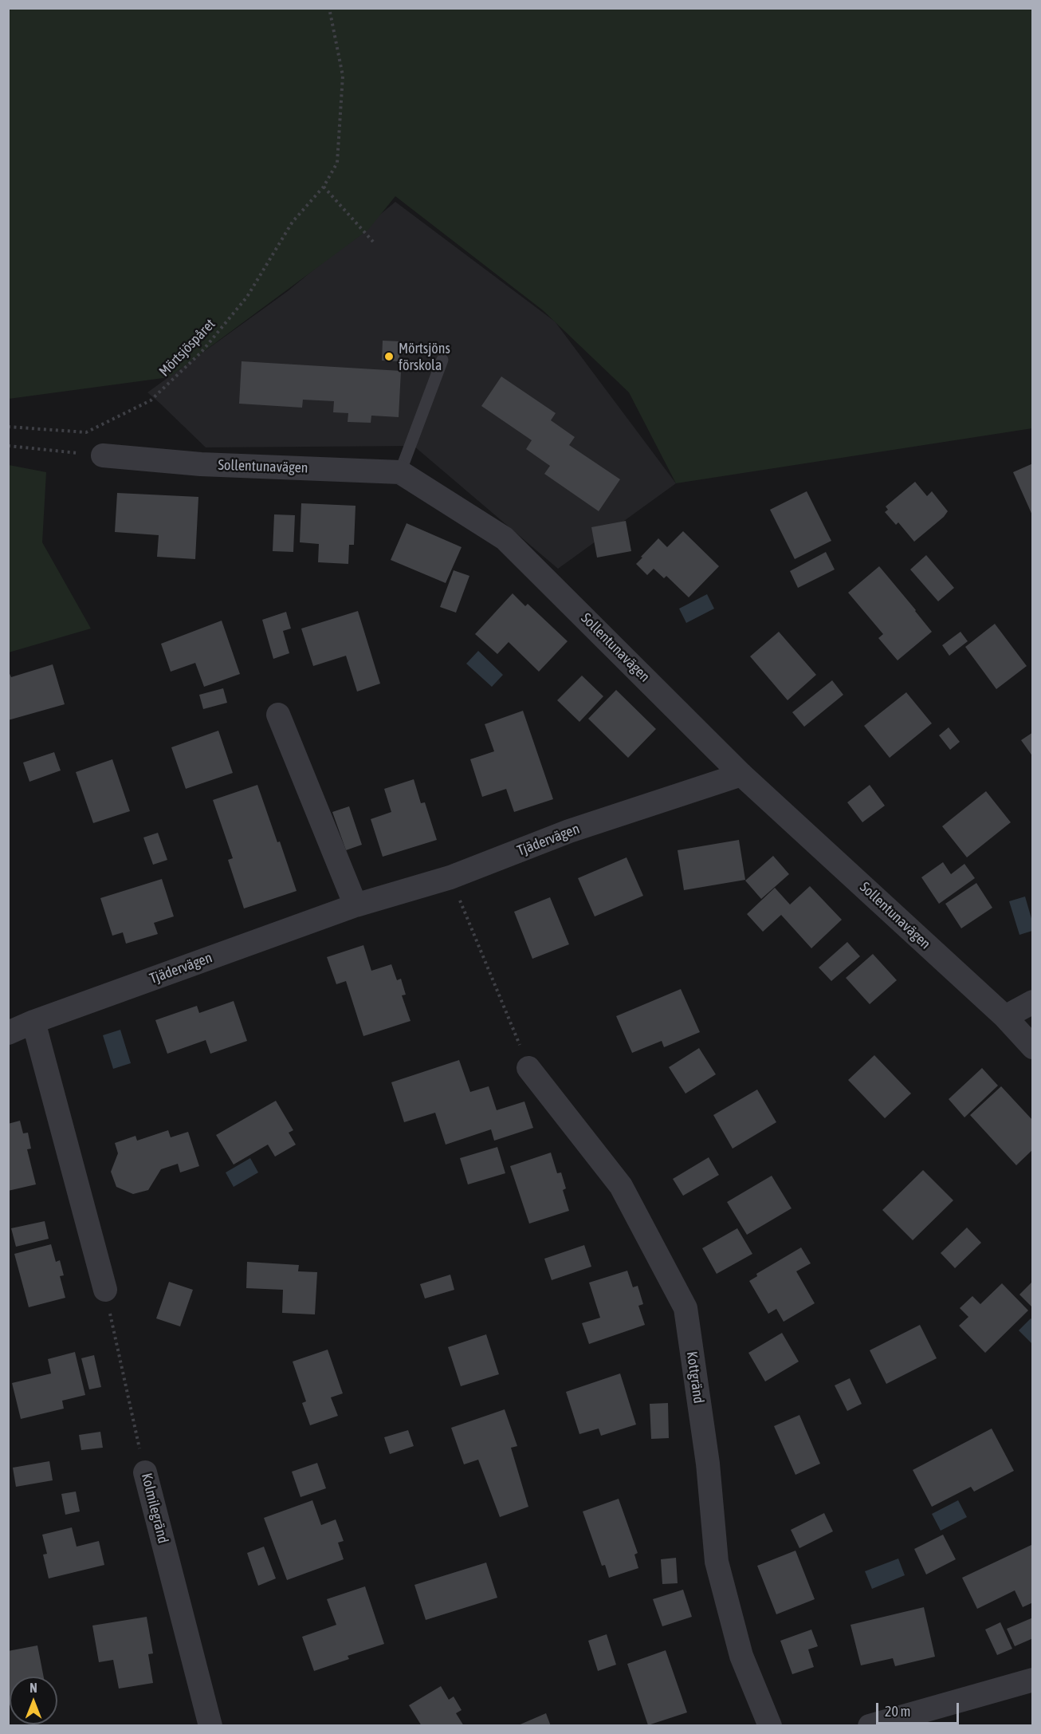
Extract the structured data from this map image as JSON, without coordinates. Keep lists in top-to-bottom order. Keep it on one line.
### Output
{"streets":{"street":["Sollentunavägen","Tjädervägen","Kottgränd","Kolmilegränd"],"path":["Mörtsjöspåret"]},"crossings":[["Sollentunavägen","Tjädervägen"]],"places":["Mörtsjöns förskola"],"scale_bar":"20 m","north":"top"}
